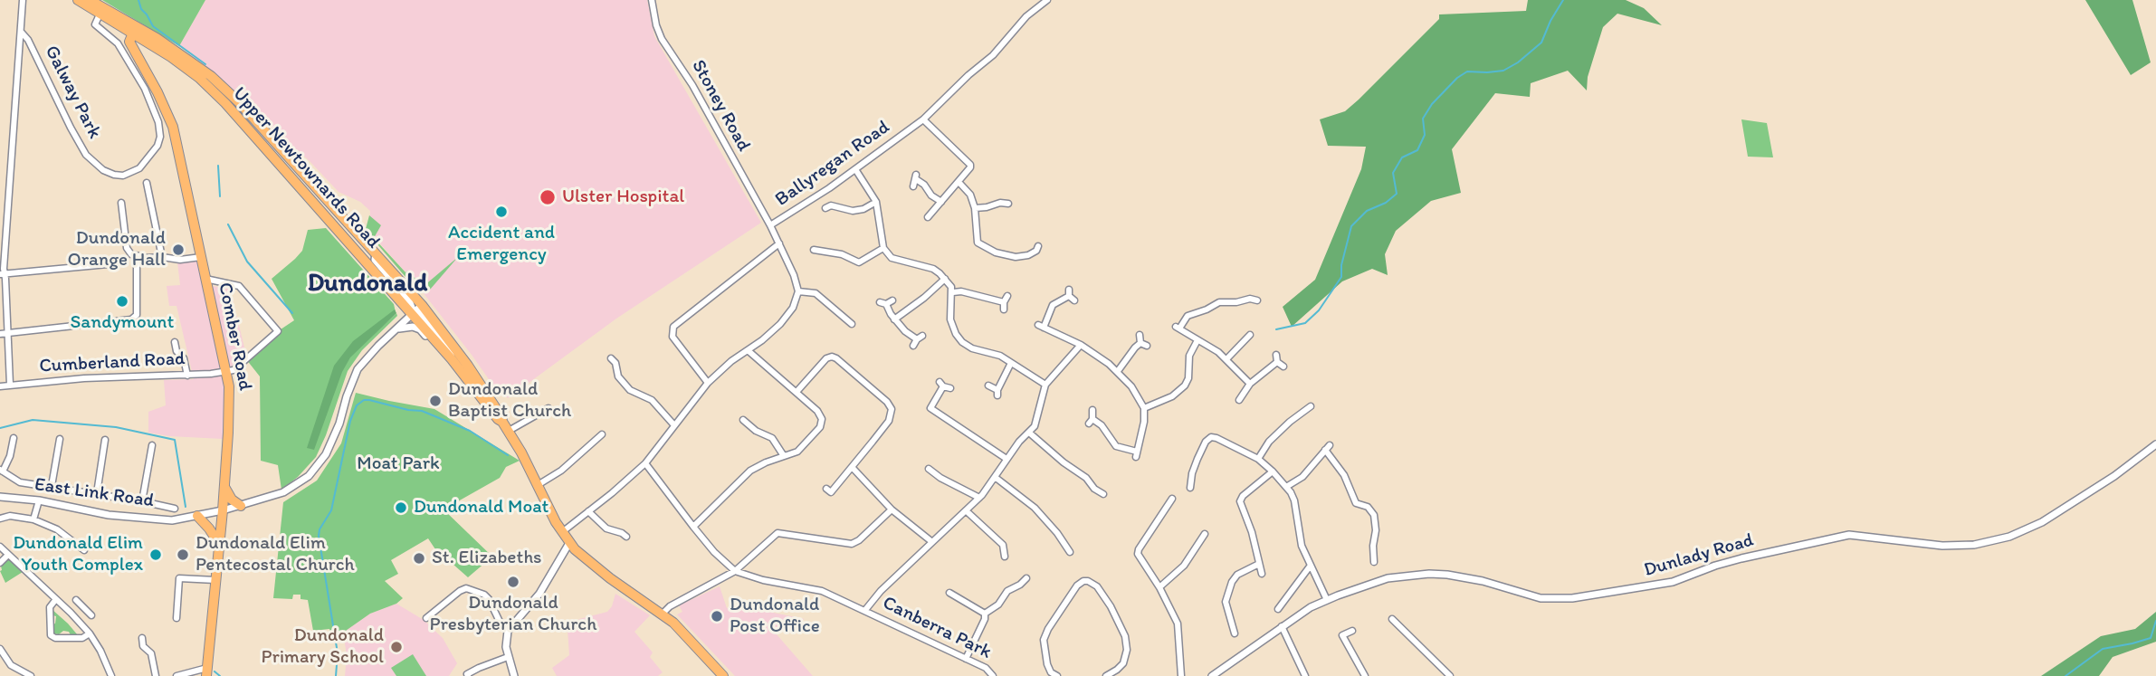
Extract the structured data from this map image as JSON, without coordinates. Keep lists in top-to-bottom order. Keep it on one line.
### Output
{"streets":{"highway":["Upper Newtownards Road","Comber Road"],"street":["Galway Park","Stoney Road","Ballyregan Road","Cumberland Road","East Link Road","Dunlady Road","Canberra Park"]},"crossings":[["Galway Park","Upper Newtownards Road"],["Stoney Road","Ballyregan Road"],["Upper Newtownards Road","Comber Road"],["Upper Newtownards Road","East Link Road"],["Comber Road","Cumberland Road"],["Comber Road","East Link Road"]],"districts":["Dundonald"],"parks":["Moat Park"],"places":["Ulster Hospital","Accident and Emergency","Dundonald Orange Hall","Sandymount","Dundonald Baptist Church","Dundonald Moat","Dundonald Elim Youth Complex","Dundonald Elim Pentecostal Church","St. Elizabeths","Dundonald Presbyterian Church","Dundonald Post Office","Dundonald Primary School"]}
